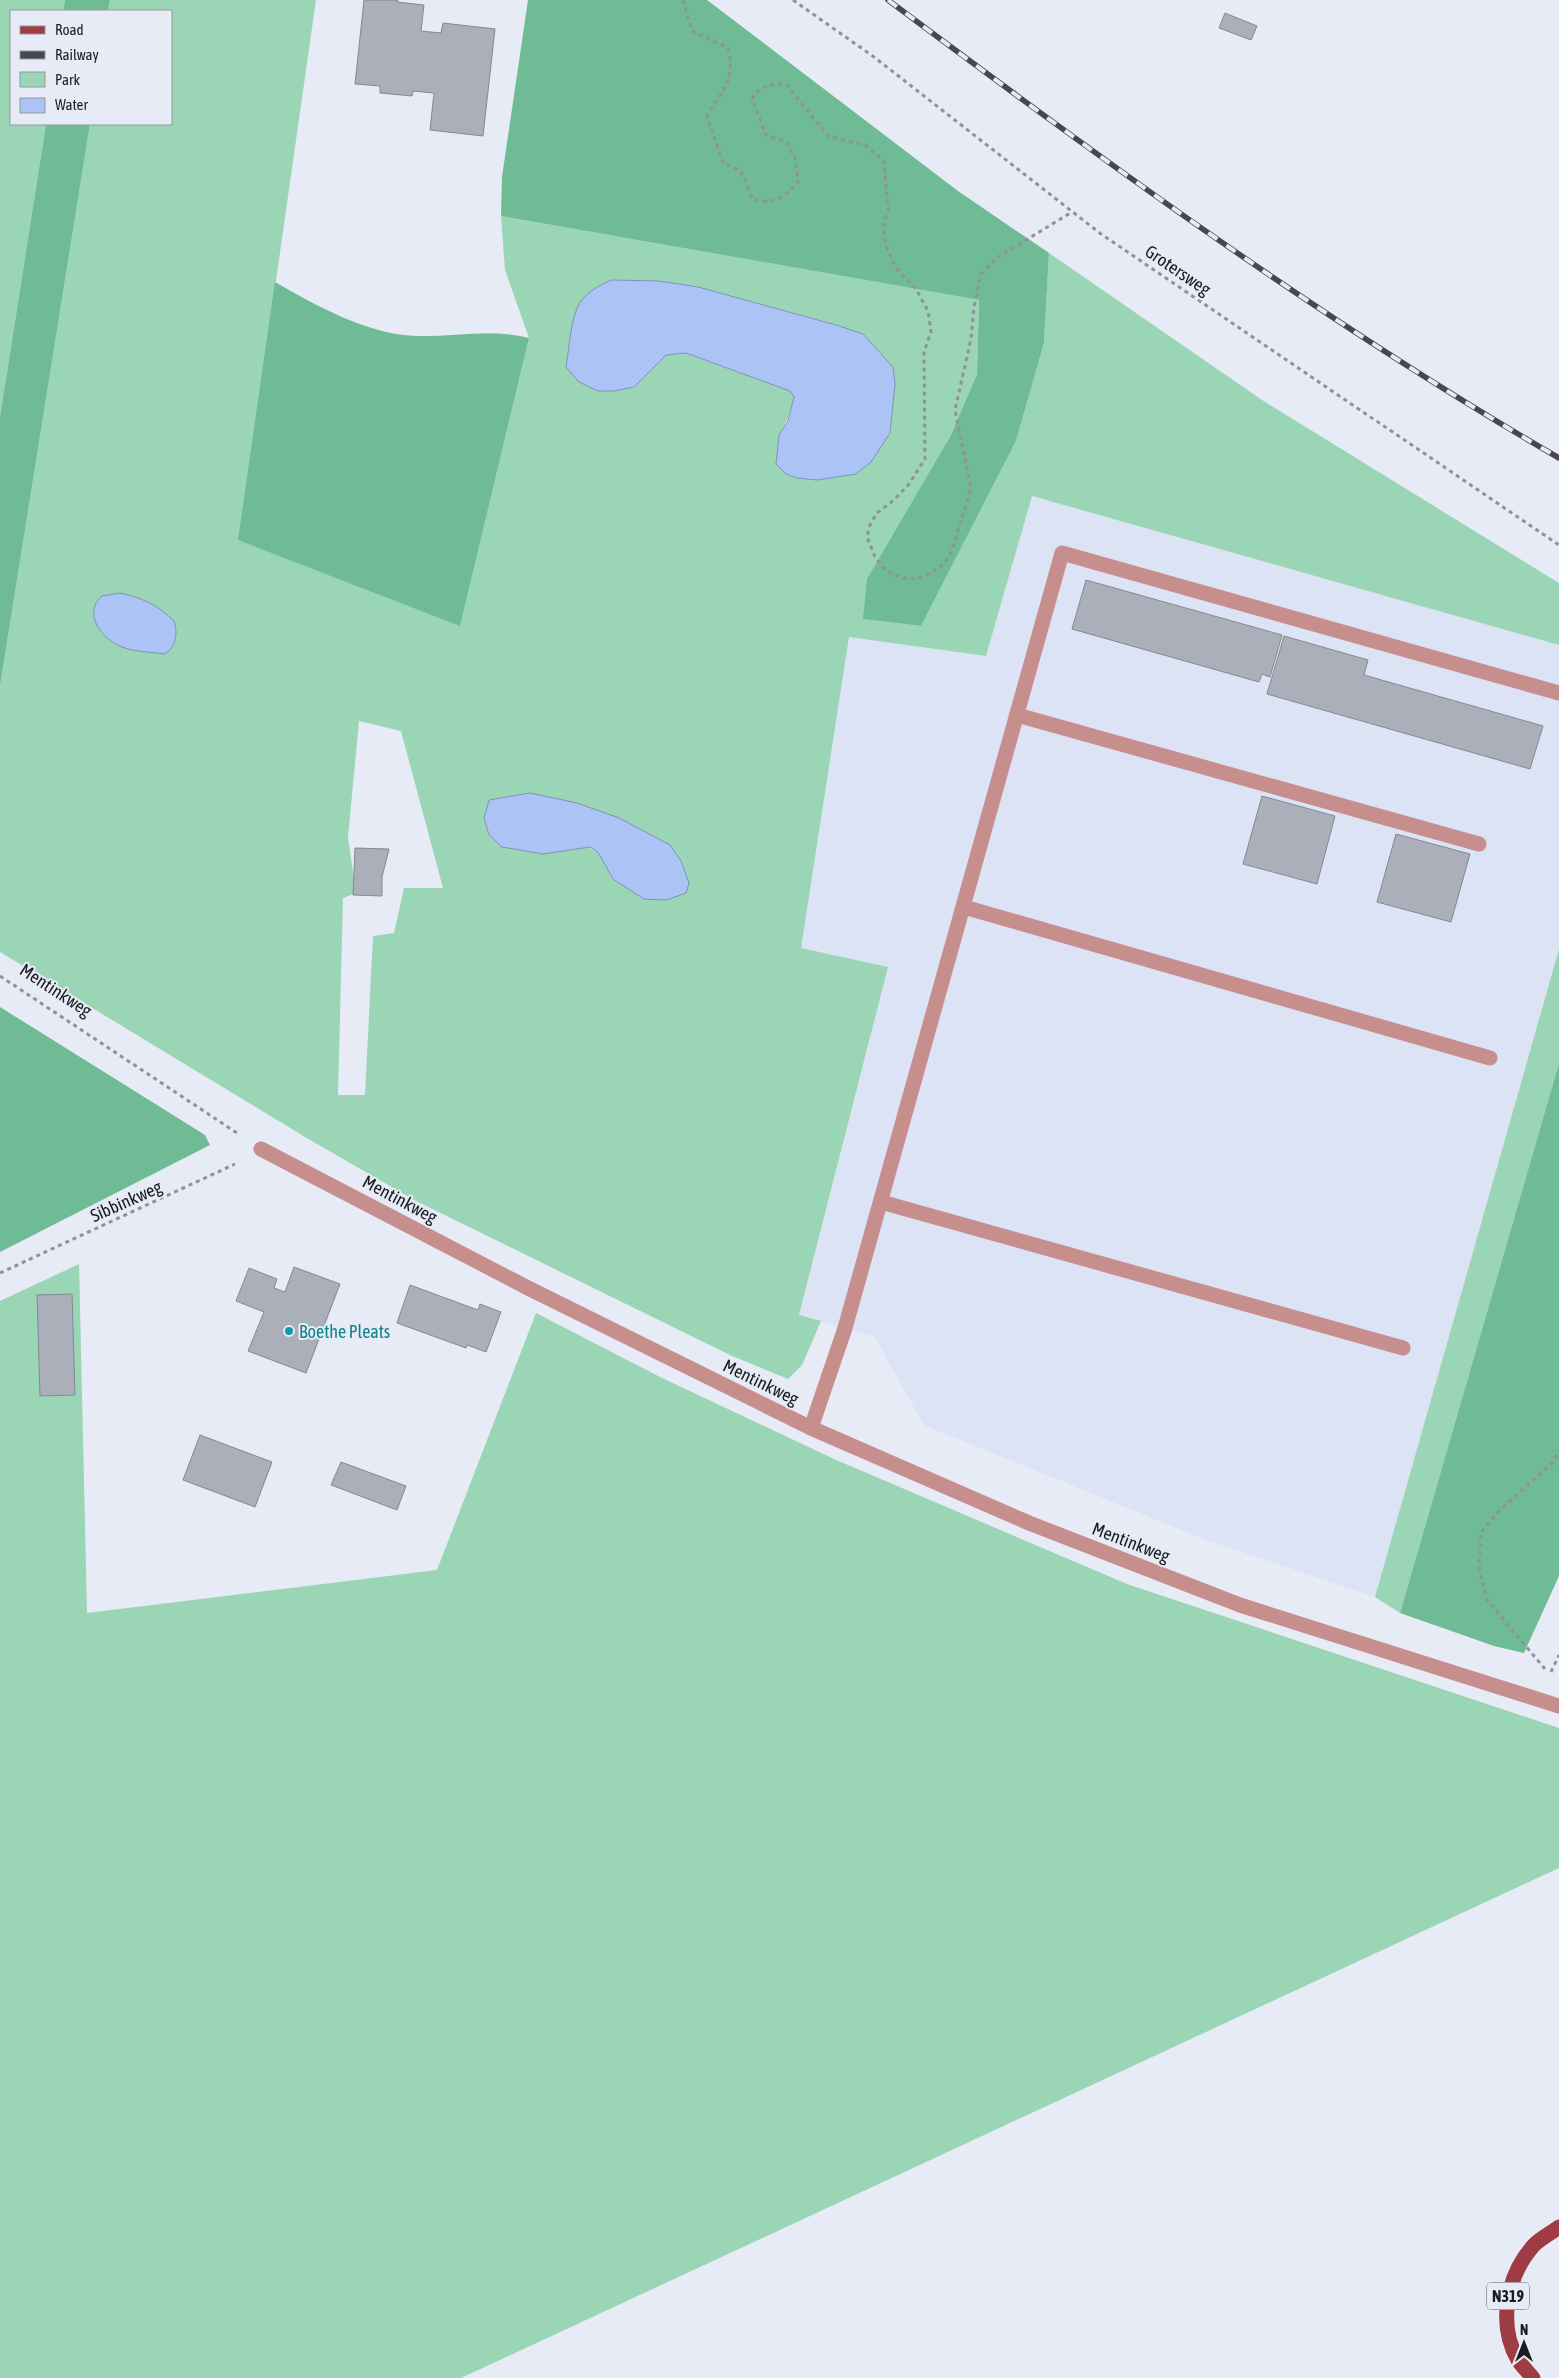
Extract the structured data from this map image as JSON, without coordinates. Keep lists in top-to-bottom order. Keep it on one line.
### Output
{"streets":{"main road":["N319"],"street":["Mentinkweg"],"path":["Grotersweg","Sibbinkweg"]},"crossings":[["Mentinkweg","Sibbinkweg"]],"places":["Boethe Pleats"],"legend":["Road","Railway","Park","Water"],"north":"top"}
